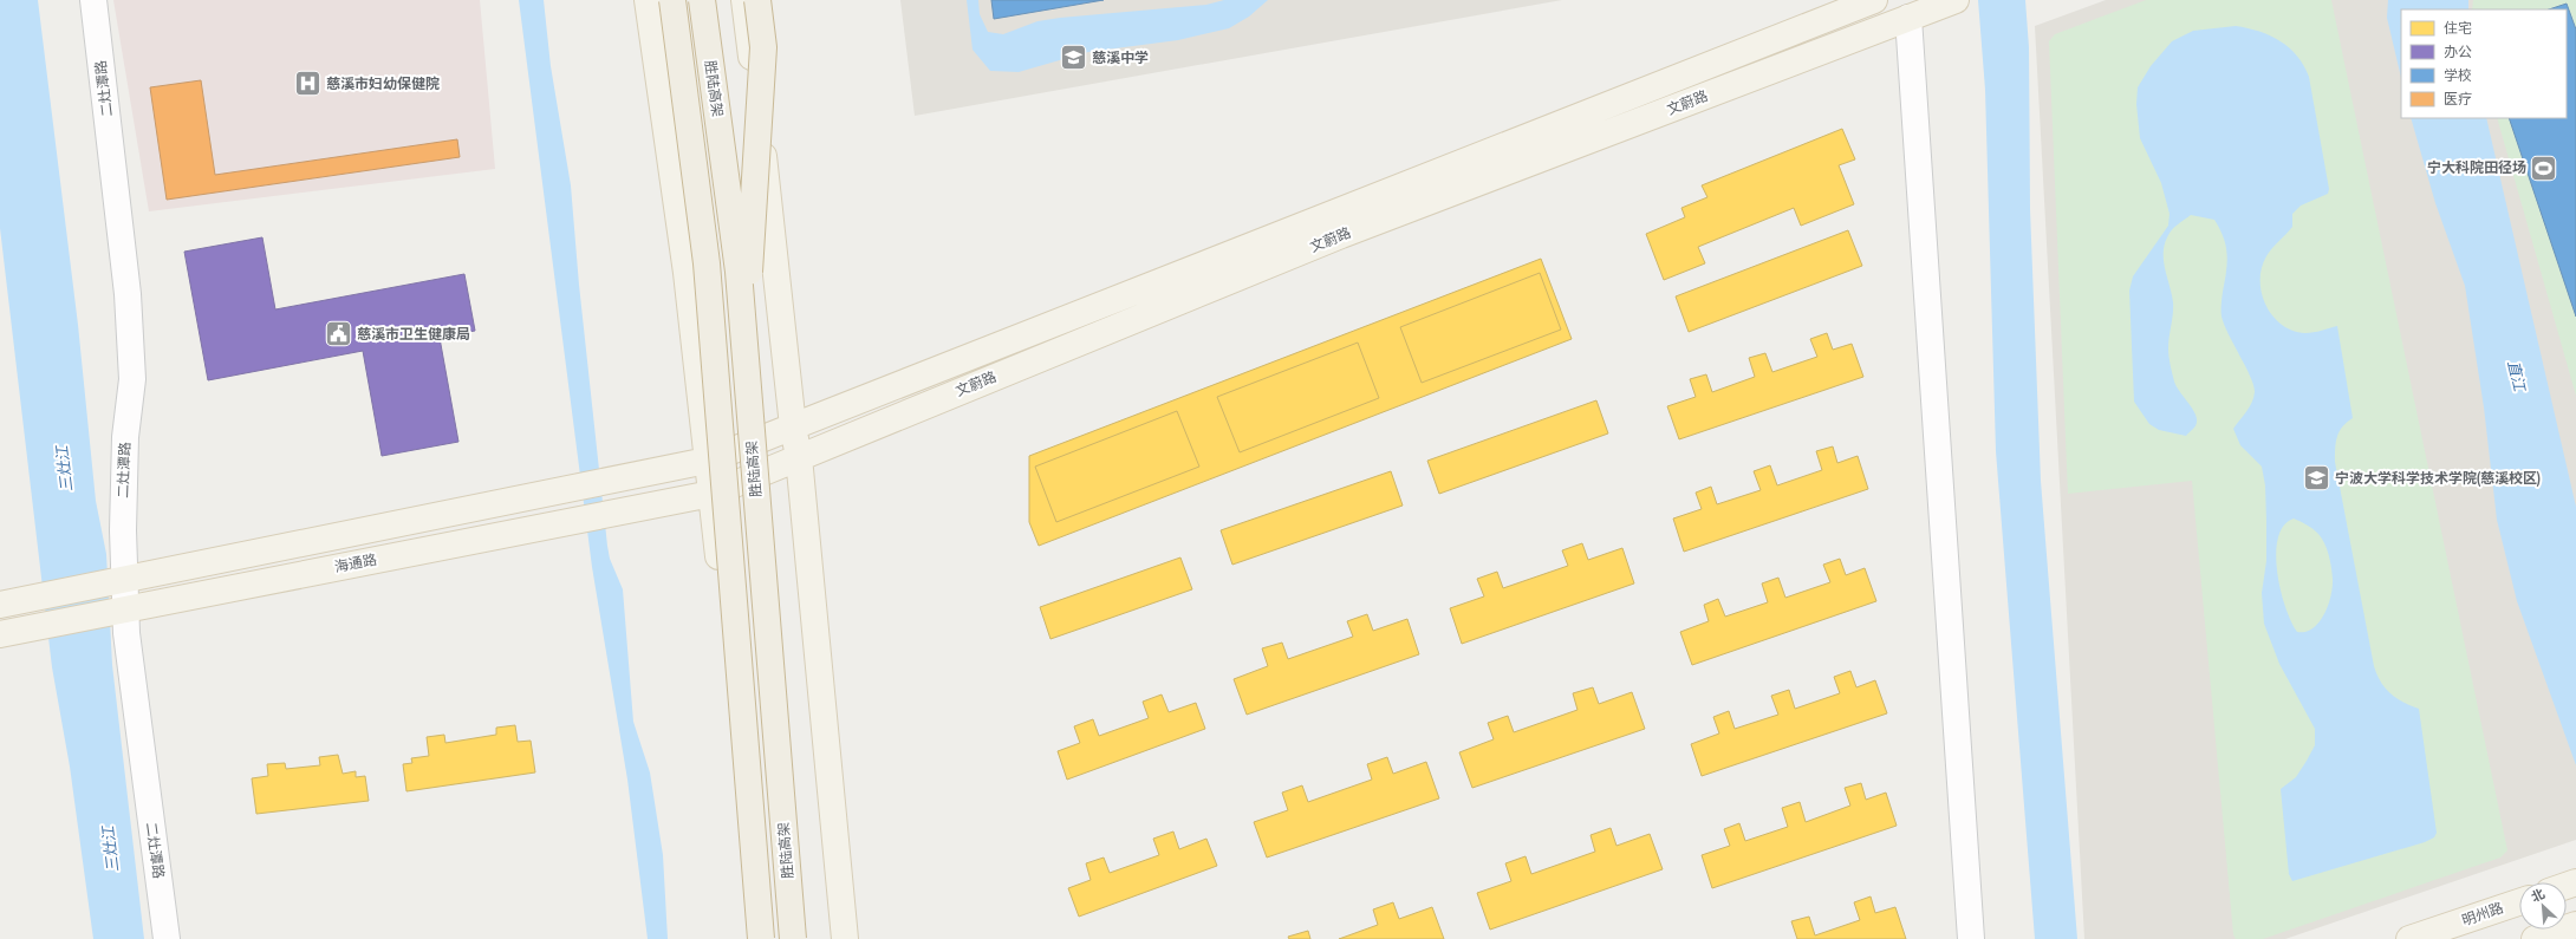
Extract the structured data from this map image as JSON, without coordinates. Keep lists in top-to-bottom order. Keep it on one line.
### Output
{"streets":{"highway":["胜陆高架"],"main road":["文蔚路","海通路","明州路"],"street":["二灶潭路"]},"crossings":[["文蔚路","海通路"]],"water":["直江","三灶江"],"places":{"school or university":["慈溪中学","宁波大学科学技术学院(慈溪校区)"],"hospital":["慈溪市妇幼保健院"],"sports":["宁大科院田径场"],"public building":["慈溪市卫生健康局"]},"legend":["住宅","办公","学校","医疗"],"north":"top left"}
